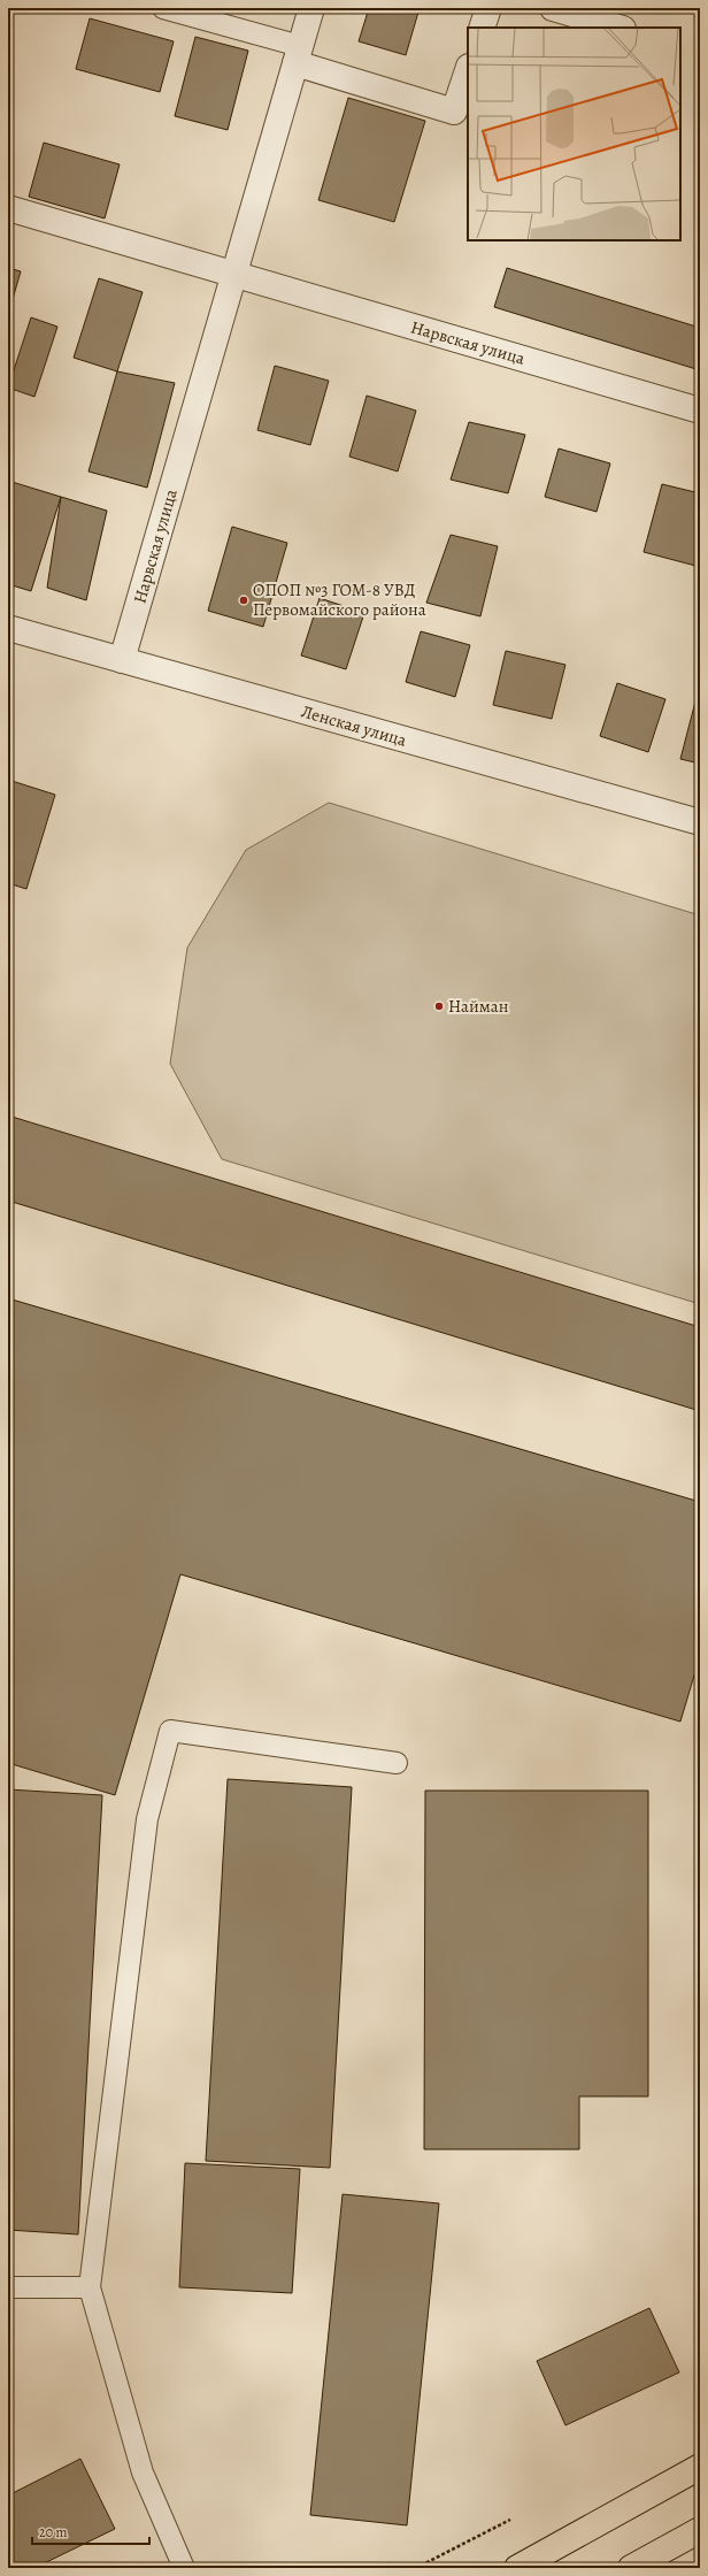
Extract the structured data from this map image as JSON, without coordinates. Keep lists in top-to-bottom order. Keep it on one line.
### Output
{"streets":{"street":["Нарвская улица","Ленская улица"]},"crossings":[["Нарвская улица","Ленская улица"]],"places":["ОПОП №3 ГОМ-8 УВД Первомайского района","Найман"],"scale_bar":"20 m"}
